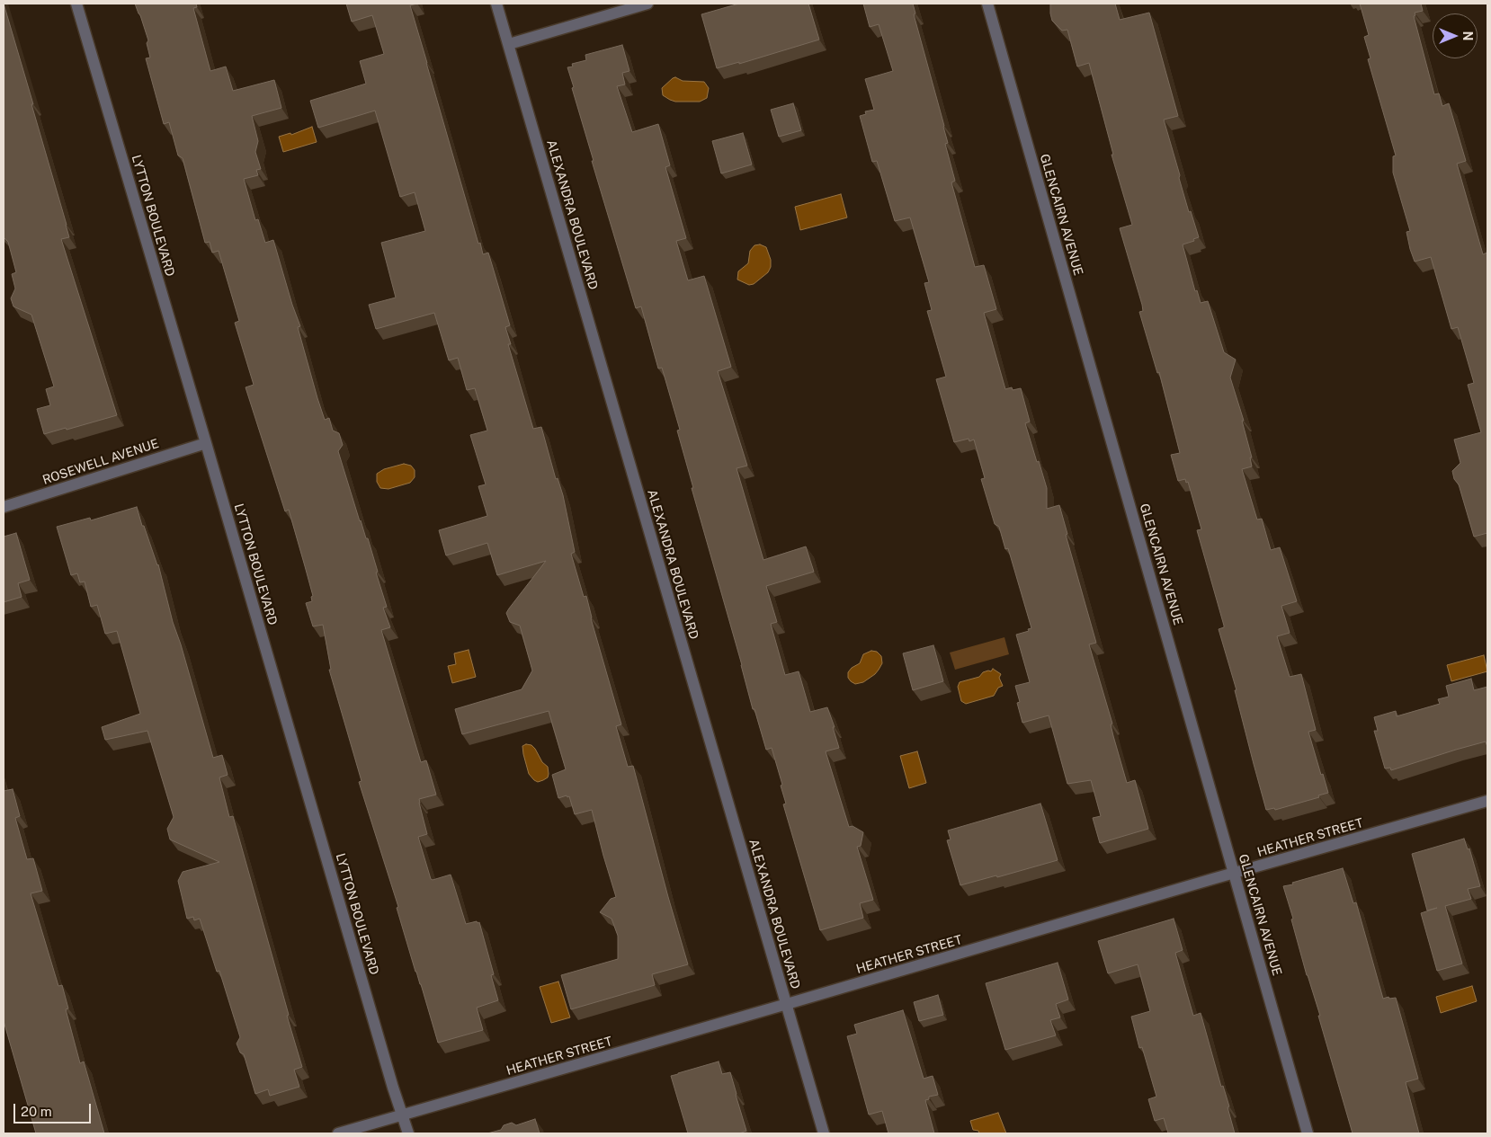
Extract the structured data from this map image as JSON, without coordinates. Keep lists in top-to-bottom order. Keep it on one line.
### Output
{"streets":{"street":["ALEXANDRA BOULEVARD","GLENCAIRN AVENUE","LYTTON BOULEVARD","ROSEWELL AVENUE","HEATHER STREET"]},"crossings":[["ALEXANDRA BOULEVARD","HEATHER STREET"],["GLENCAIRN AVENUE","HEATHER STREET"],["LYTTON BOULEVARD","ROSEWELL AVENUE"],["LYTTON BOULEVARD","HEATHER STREET"]],"scale_bar":"20 m","north":"right"}
